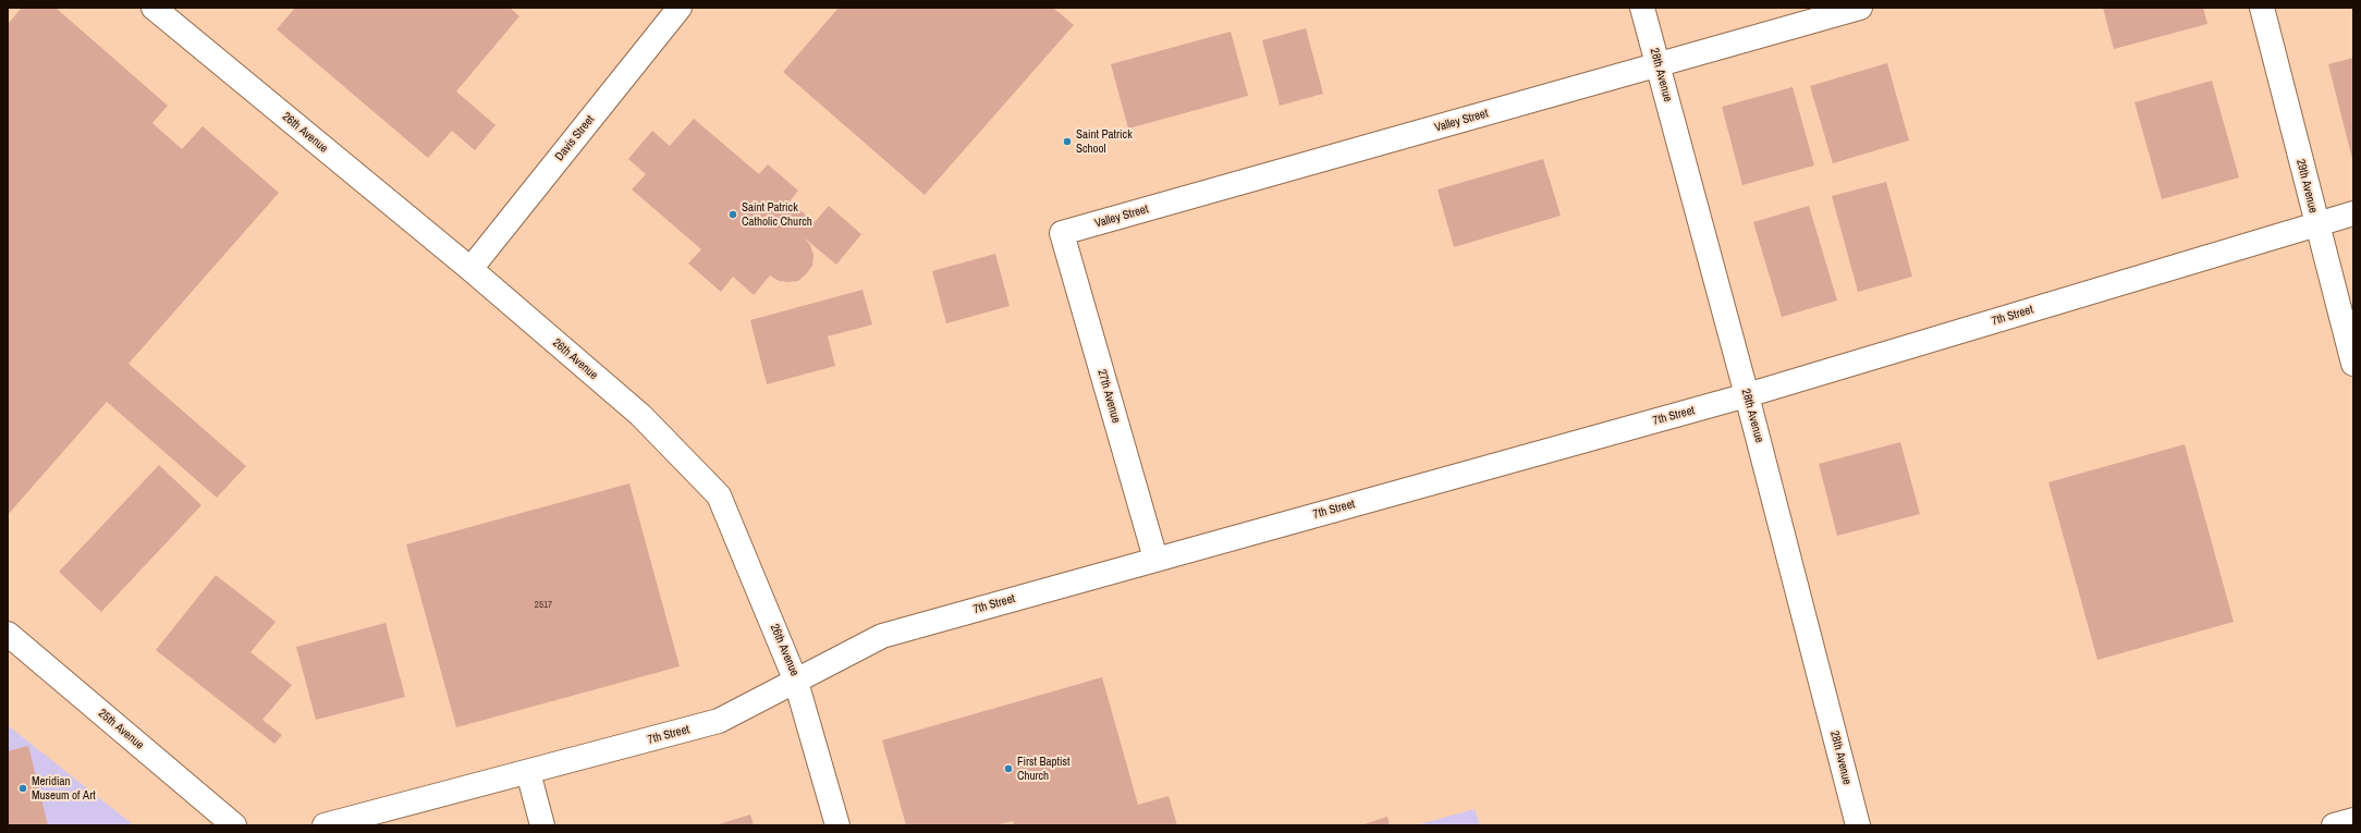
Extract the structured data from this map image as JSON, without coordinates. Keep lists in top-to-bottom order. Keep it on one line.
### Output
{"streets":{"street":["28th Avenue","Valley Street","26th Avenue","Davis Street","29th Avenue","7th Street","27th Avenue","25th Avenue"]},"crossings":[["28th Avenue","Valley Street"],["28th Avenue","7th Street"],["Valley Street","27th Avenue"],["26th Avenue","Davis Street"],["26th Avenue","7th Street"],["29th Avenue","7th Street"],["7th Street","27th Avenue"]],"places":["Saint Patrick School","Saint Patrick Catholic Church","First Baptist Church","Meridian Museum of Art"],"house_numbers":["2517"]}
